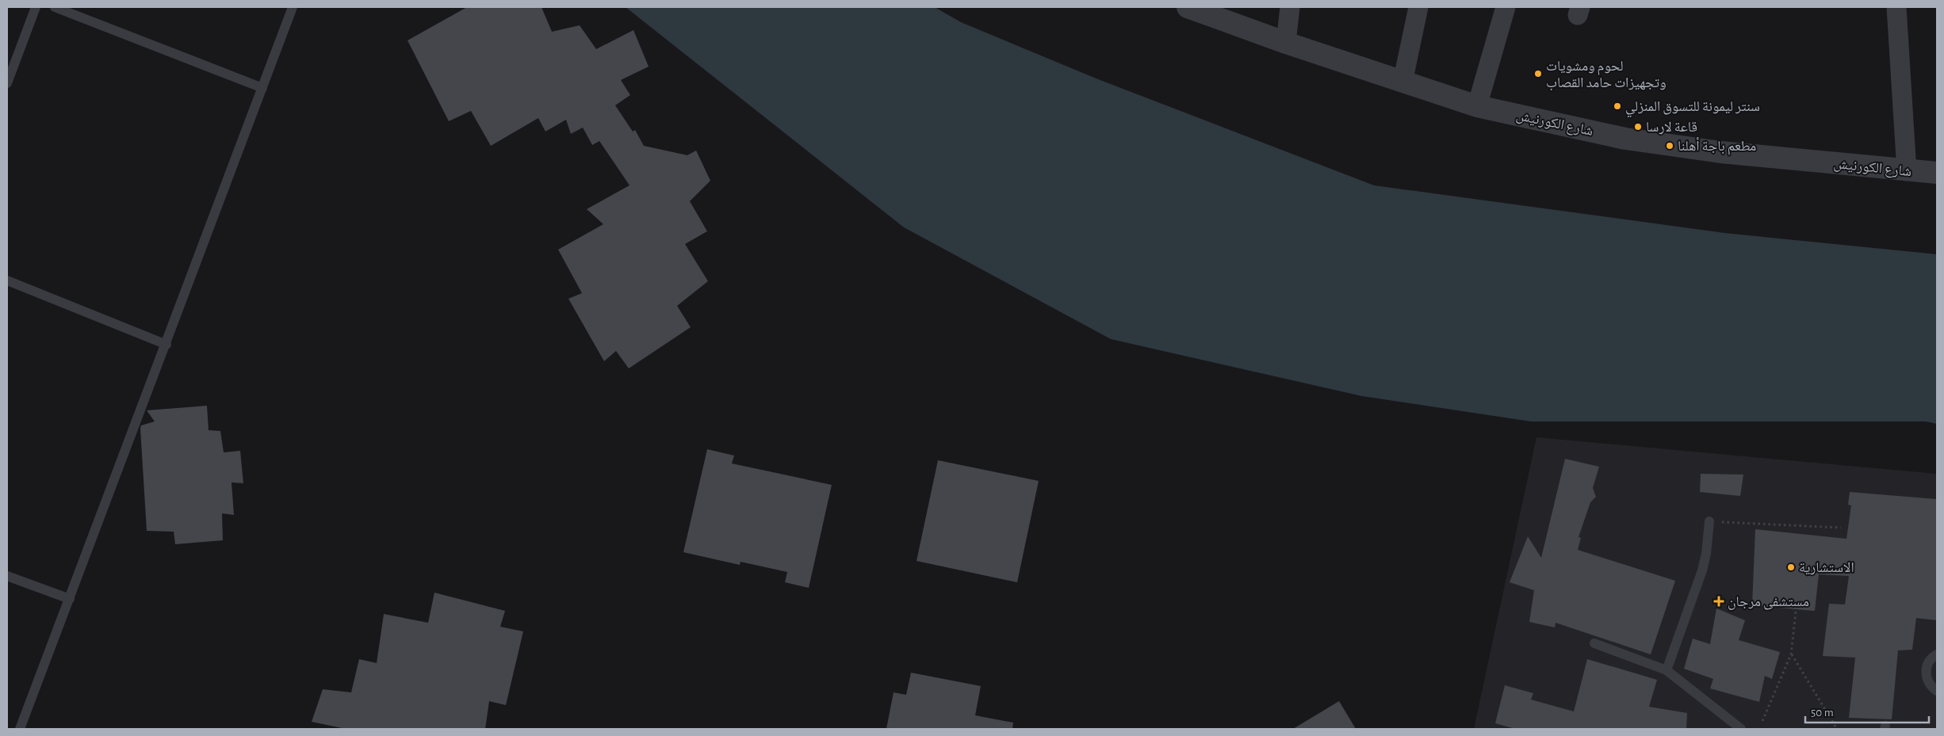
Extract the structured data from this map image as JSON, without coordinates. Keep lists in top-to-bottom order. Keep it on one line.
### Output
{"streets":{"street":["شارع الكورنيش"]},"places":{"other":["لحوم ومشويات وتجهيزات حامد القصاب","سنتر ليمونة للتسوق المنزلي","قاعة لارسا","مطعم باجة أهلنا","الاستشارية"],"health":["مستشفى مرجان"]},"scale_bar":"50 m"}
